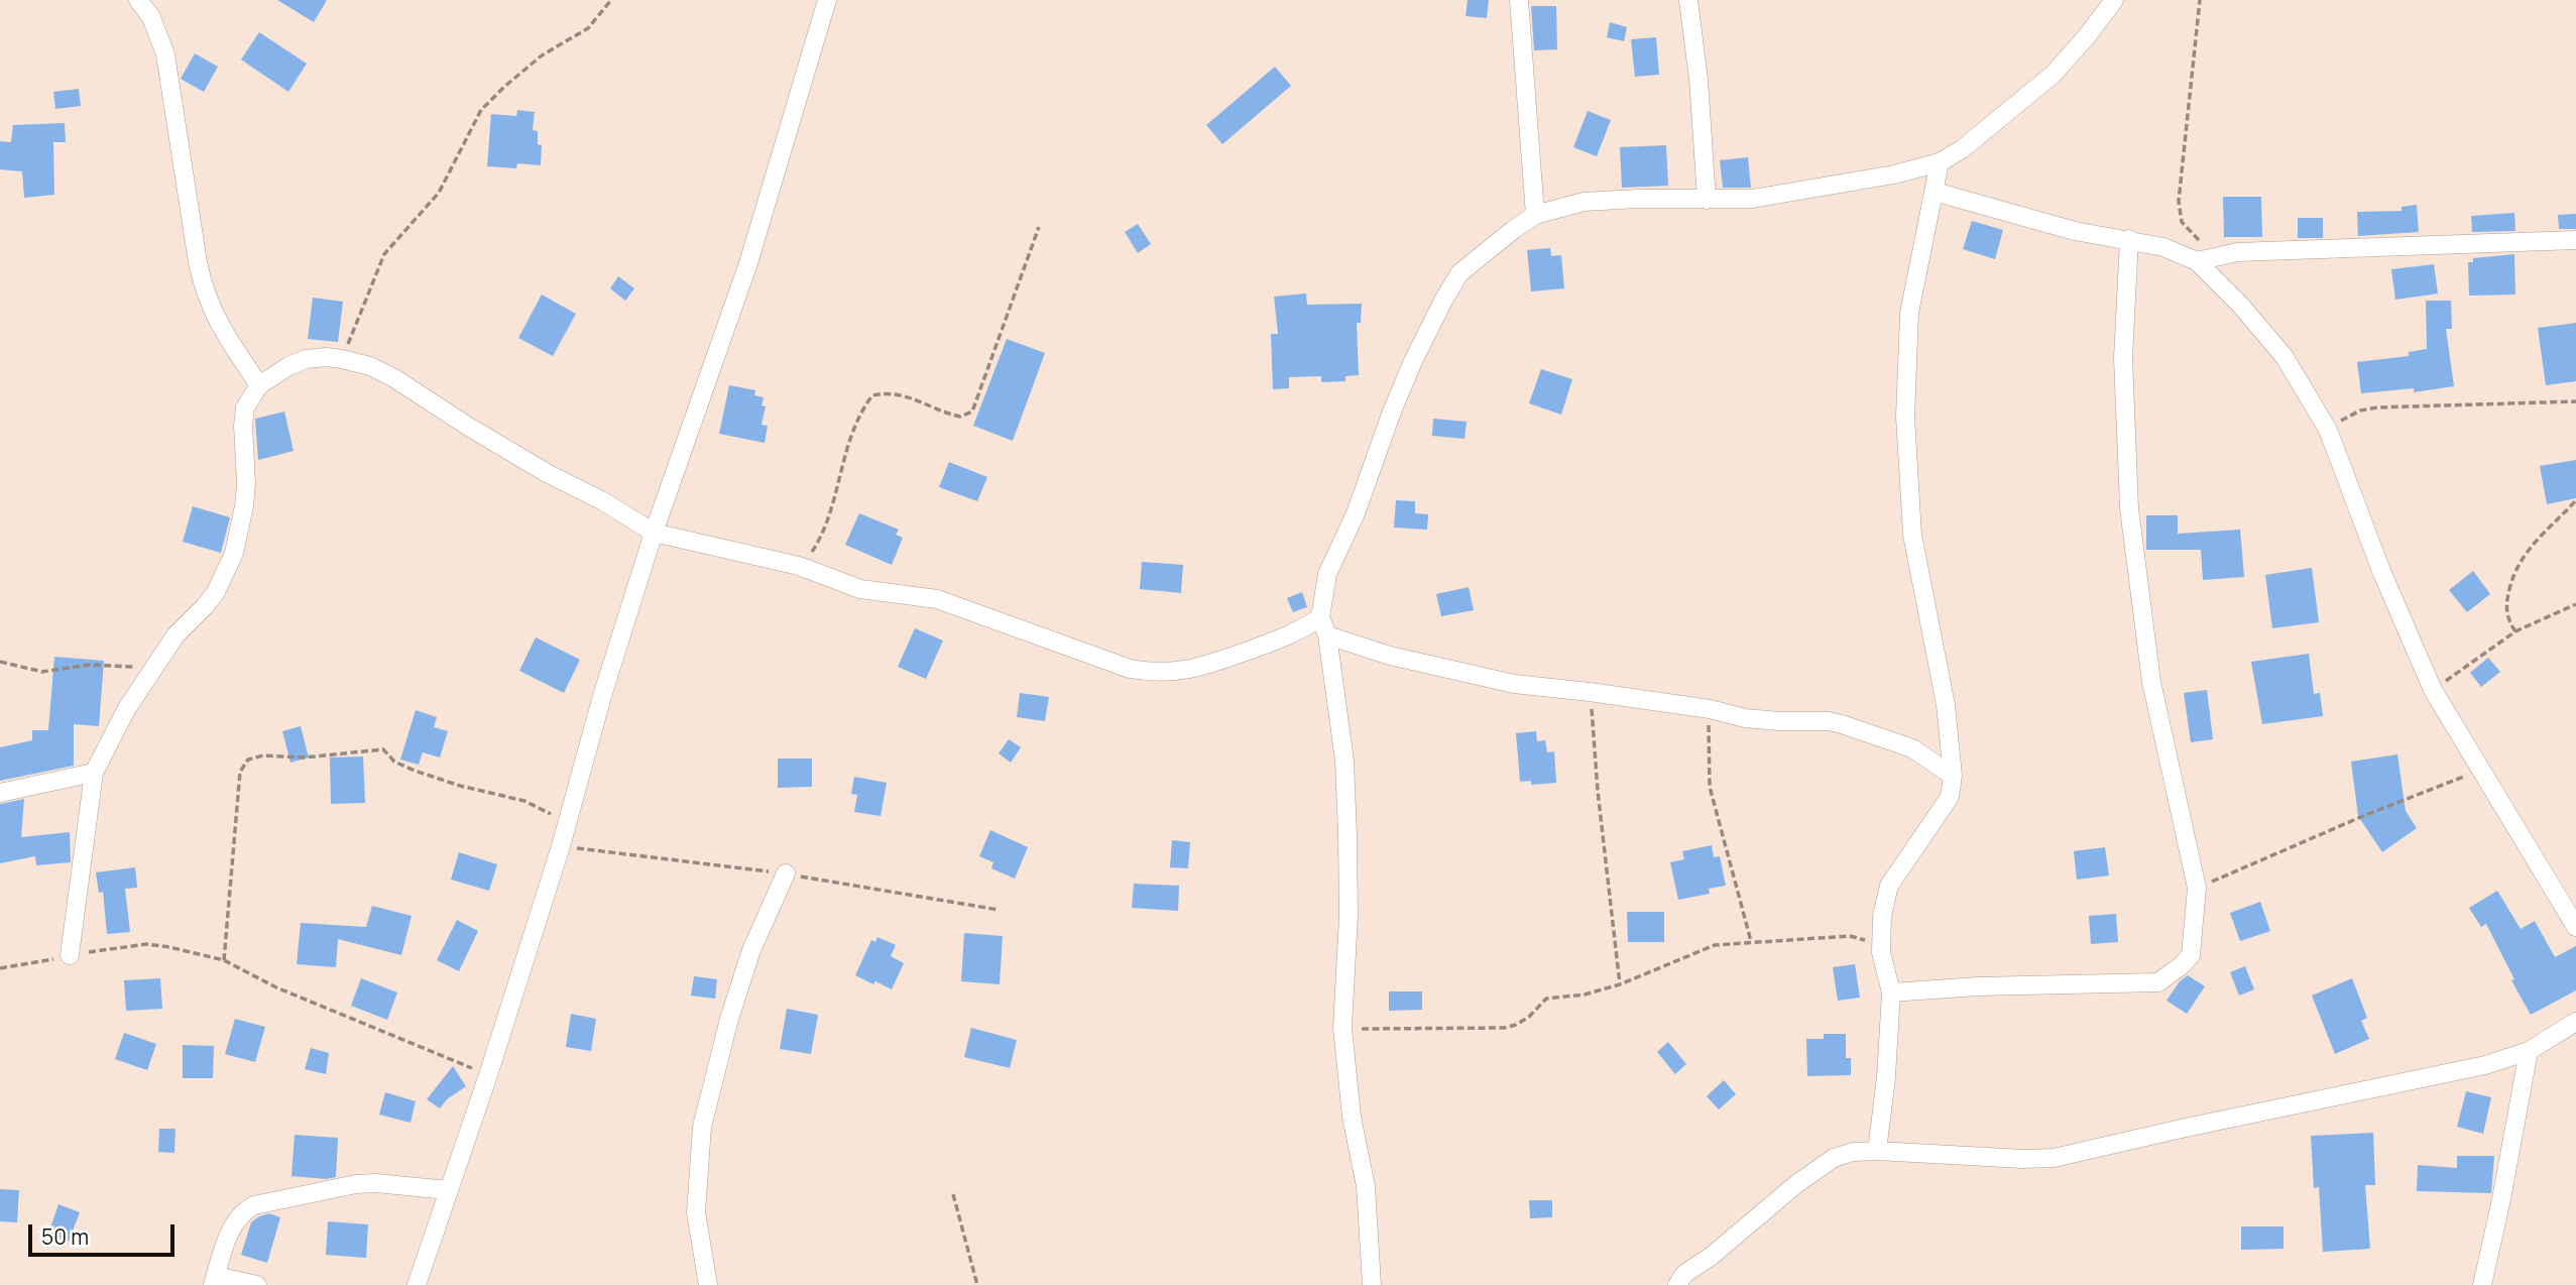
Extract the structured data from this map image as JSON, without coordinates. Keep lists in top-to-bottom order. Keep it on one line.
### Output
{"scale_bar":"50 m"}
